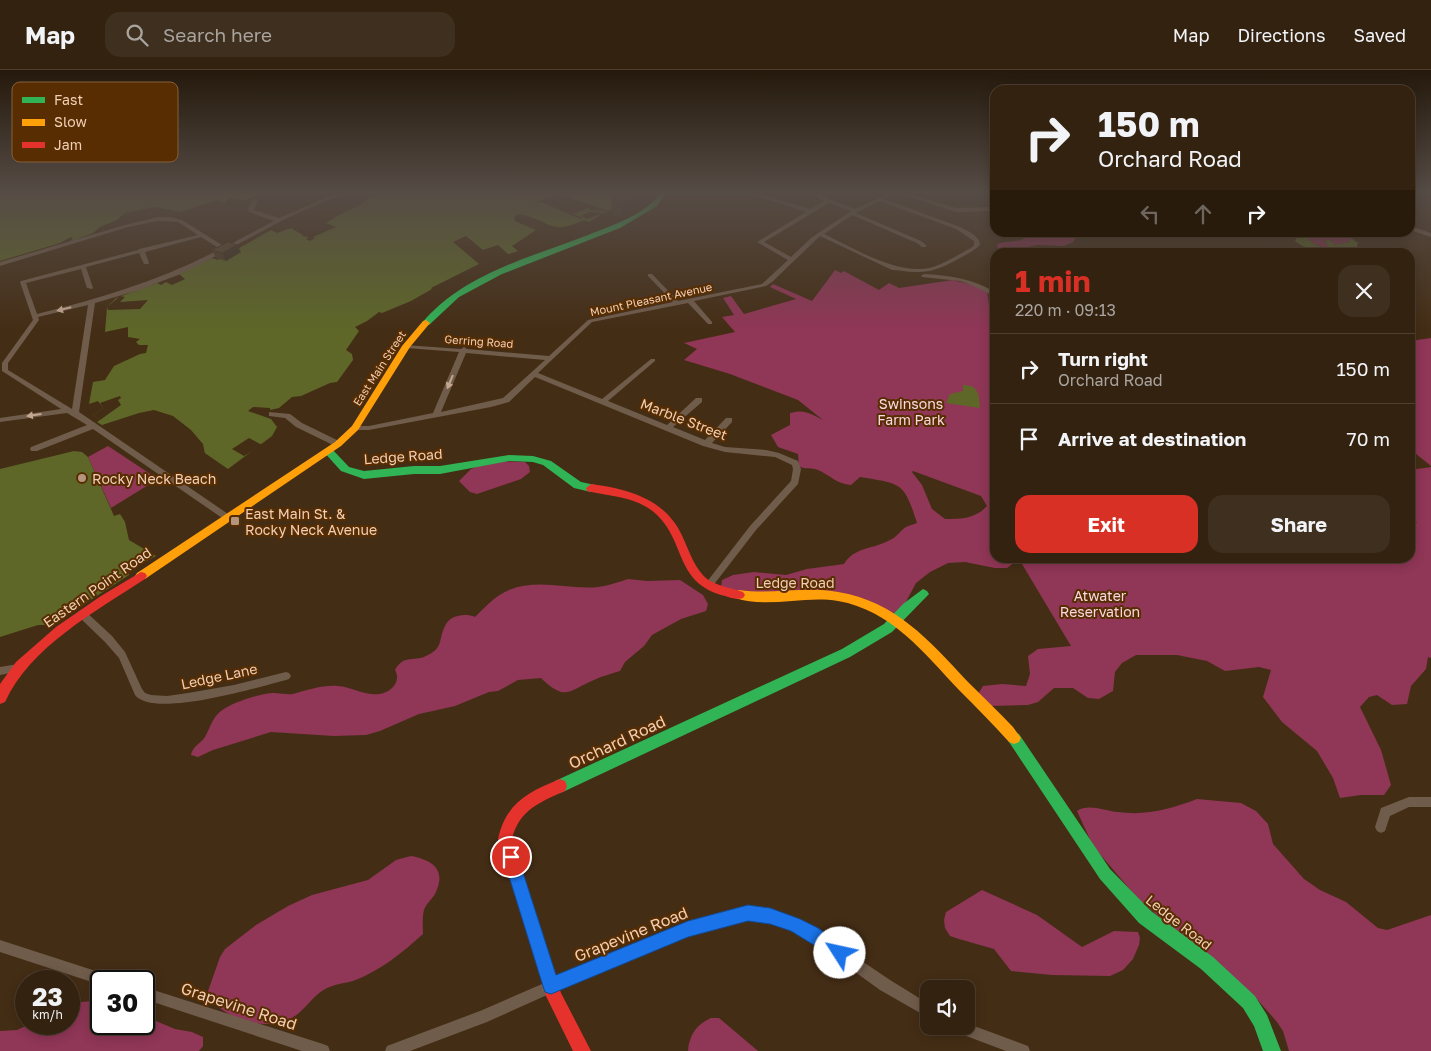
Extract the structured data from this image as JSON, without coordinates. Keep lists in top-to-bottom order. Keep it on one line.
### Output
{"streets":{"street":["Mount Pleasant Avenue","Gerring Road","East Main Street","Marble Street","Ledge Road","Eastern Point Road","Ledge Lane","Orchard Road","Grapevine Road"]},"crossings":[["Mount Pleasant Avenue","Gerring Road"],["Mount Pleasant Avenue","East Main Street"],["Mount Pleasant Avenue","Marble Street"],["Gerring Road","East Main Street"],["East Main Street","Ledge Road"],["East Main Street","Eastern Point Road"],["Marble Street","Ledge Road"],["Ledge Road","Orchard Road"],["Eastern Point Road","Ledge Lane"],["Orchard Road","Grapevine Road"]],"parks":["Swinsons Farm Park","Atwater Reservation"],"places":{"other":["Rocky Neck Beach"],"transit":["East Main St. & Rocky Neck Avenue"]},"legend":["Fast","Slow","Jam"],"page":{"header":"Map","search":"Search here","nav":["Map","Directions","Saved"],"turn":["150 m","Orchard Road"],"heading":["1 min","220 m · 09:13"],"list":[{"name":"Turn right","note":"Orchard Road","value":"150 m"},{"name":"Arrive at destination","value":"70 m"}],"buttons":["Exit","Share"],"speed":"23 km/h","limit":"30"}}
